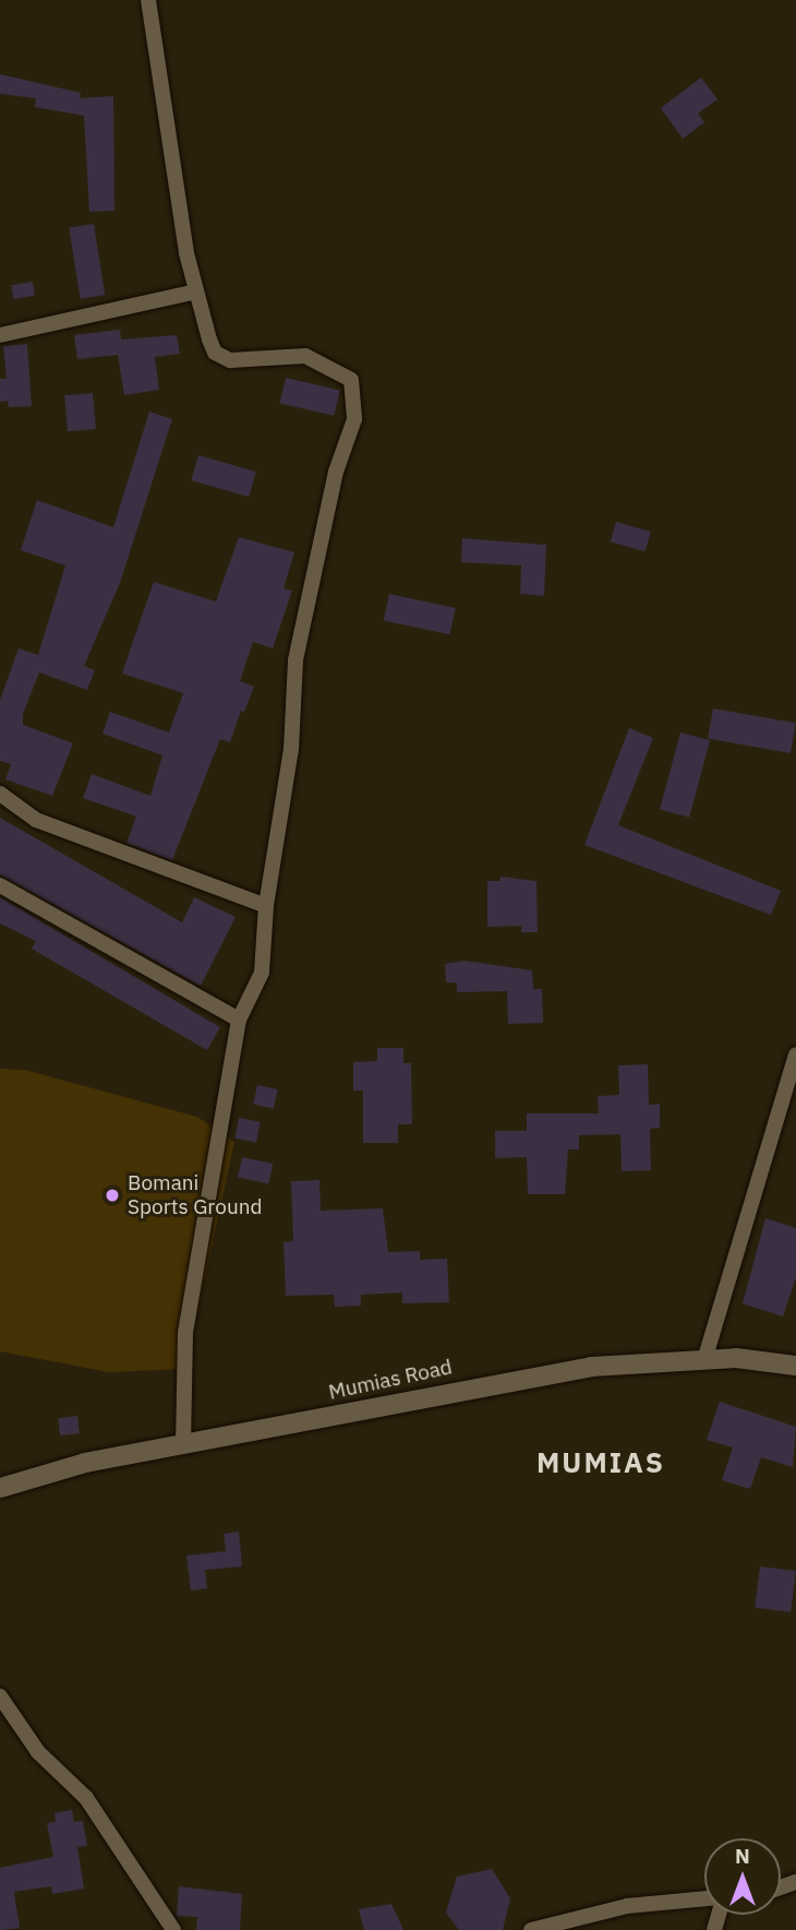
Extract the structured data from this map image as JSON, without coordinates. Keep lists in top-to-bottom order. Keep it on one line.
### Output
{"streets":{"street":["Mumias Road"]},"districts":["MUMIAS"],"places":["Bomani Sports Ground"],"north":"top"}
